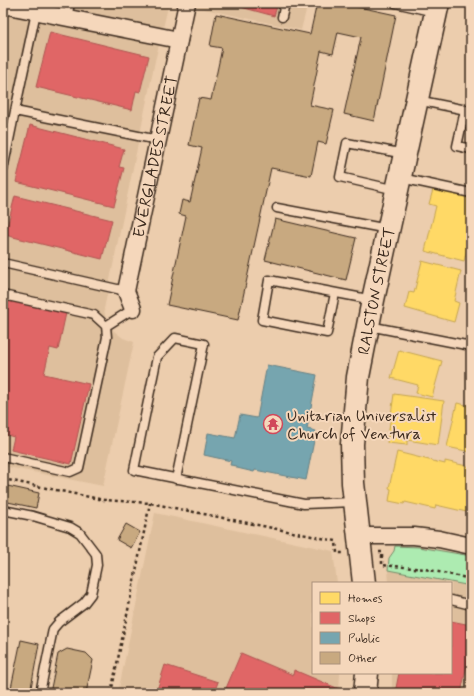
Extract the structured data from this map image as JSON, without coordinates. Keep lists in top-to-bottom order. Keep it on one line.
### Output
{"streets":{"street":["EVERGLADES STREET","RALSTON STREET"]},"places":{"temple":["Unitarian Universalist Church of Ventura"]},"legend":["Homes","Shops","Public","Other"]}
